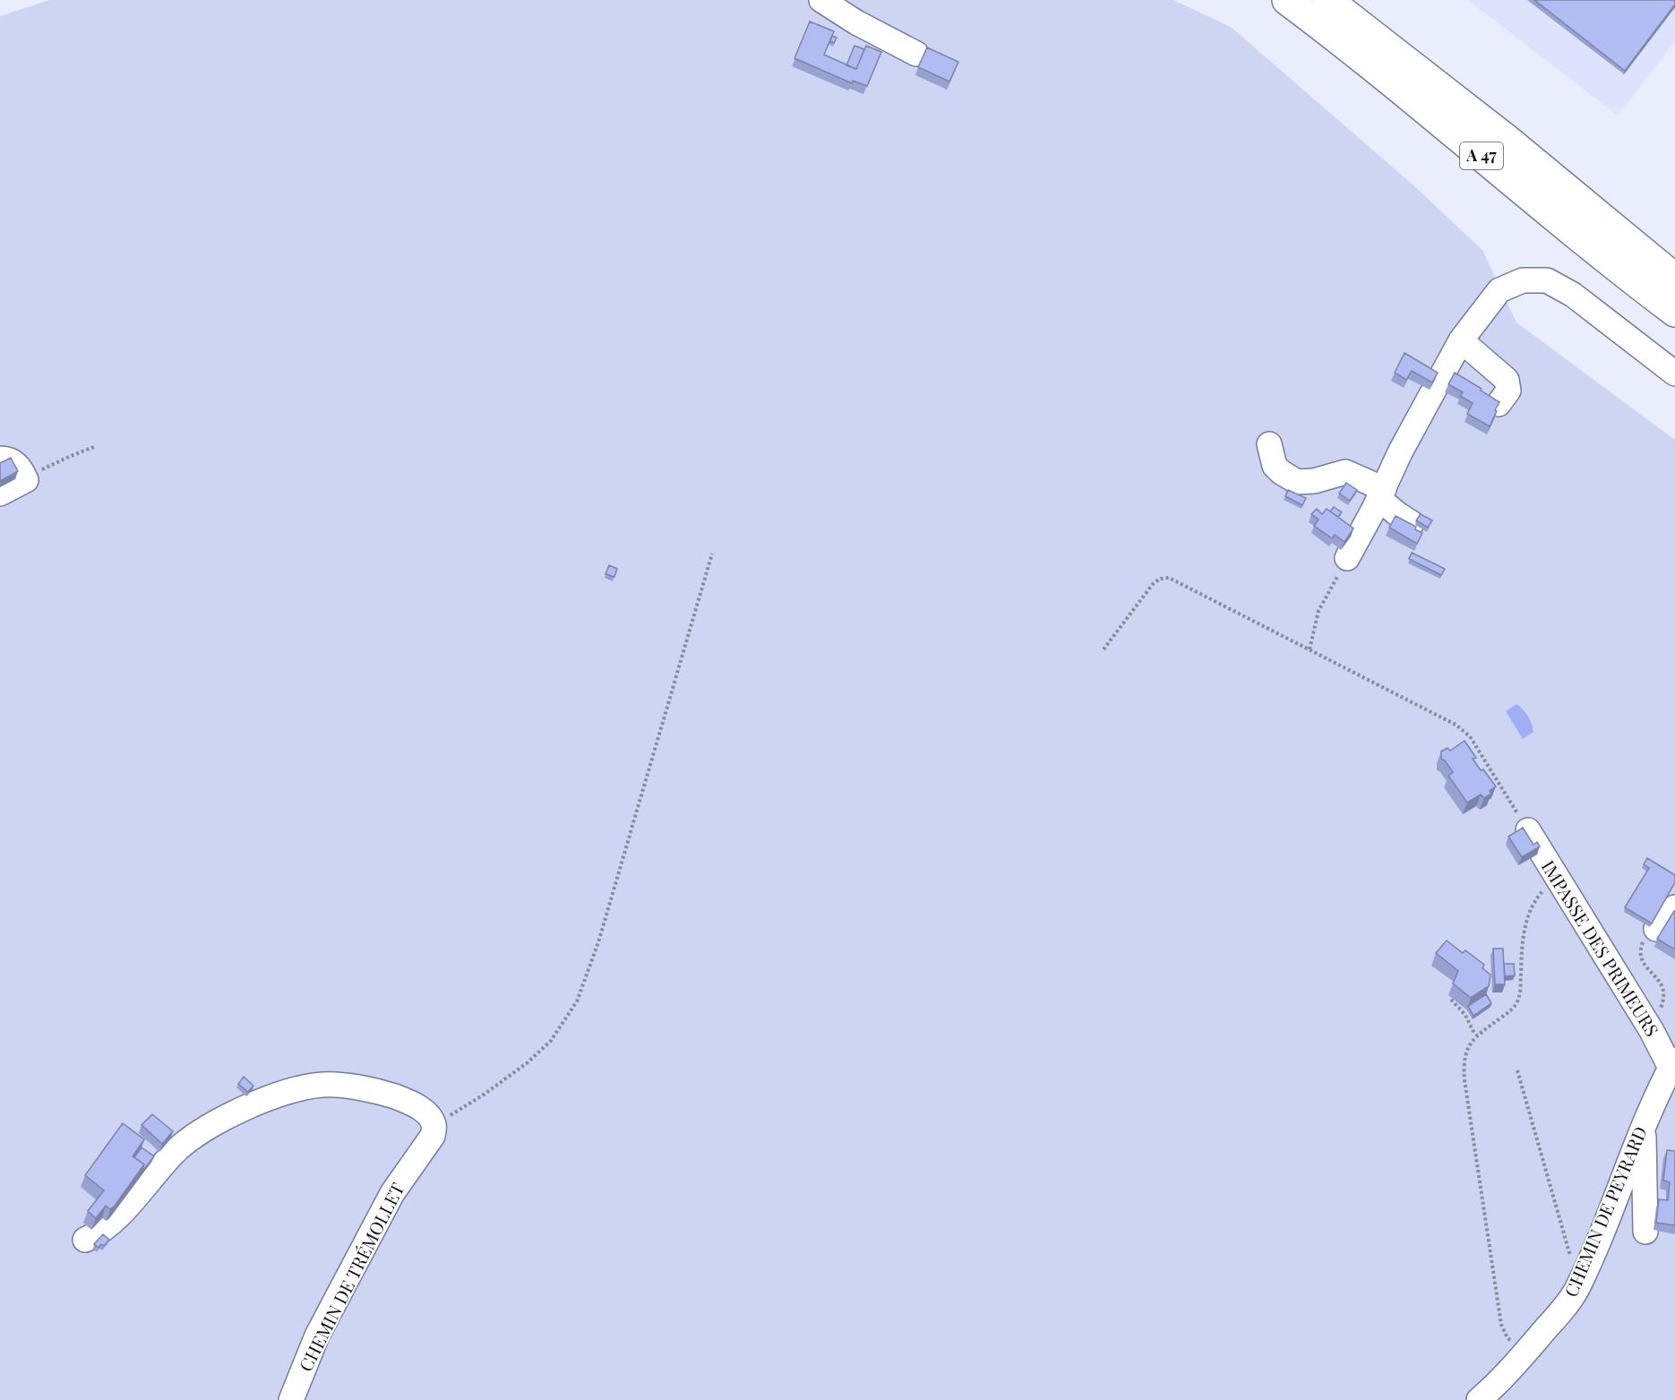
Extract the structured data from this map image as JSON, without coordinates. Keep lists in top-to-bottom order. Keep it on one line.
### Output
{"streets":{"highway":["A 47"],"street":["IMPASSE DES PRIMEURS","CHEMIN DE PEYRARD","CHEMIN DE TRÉMOLLET"]},"crossings":[["IMPASSE DES PRIMEURS","CHEMIN DE PEYRARD"]]}
